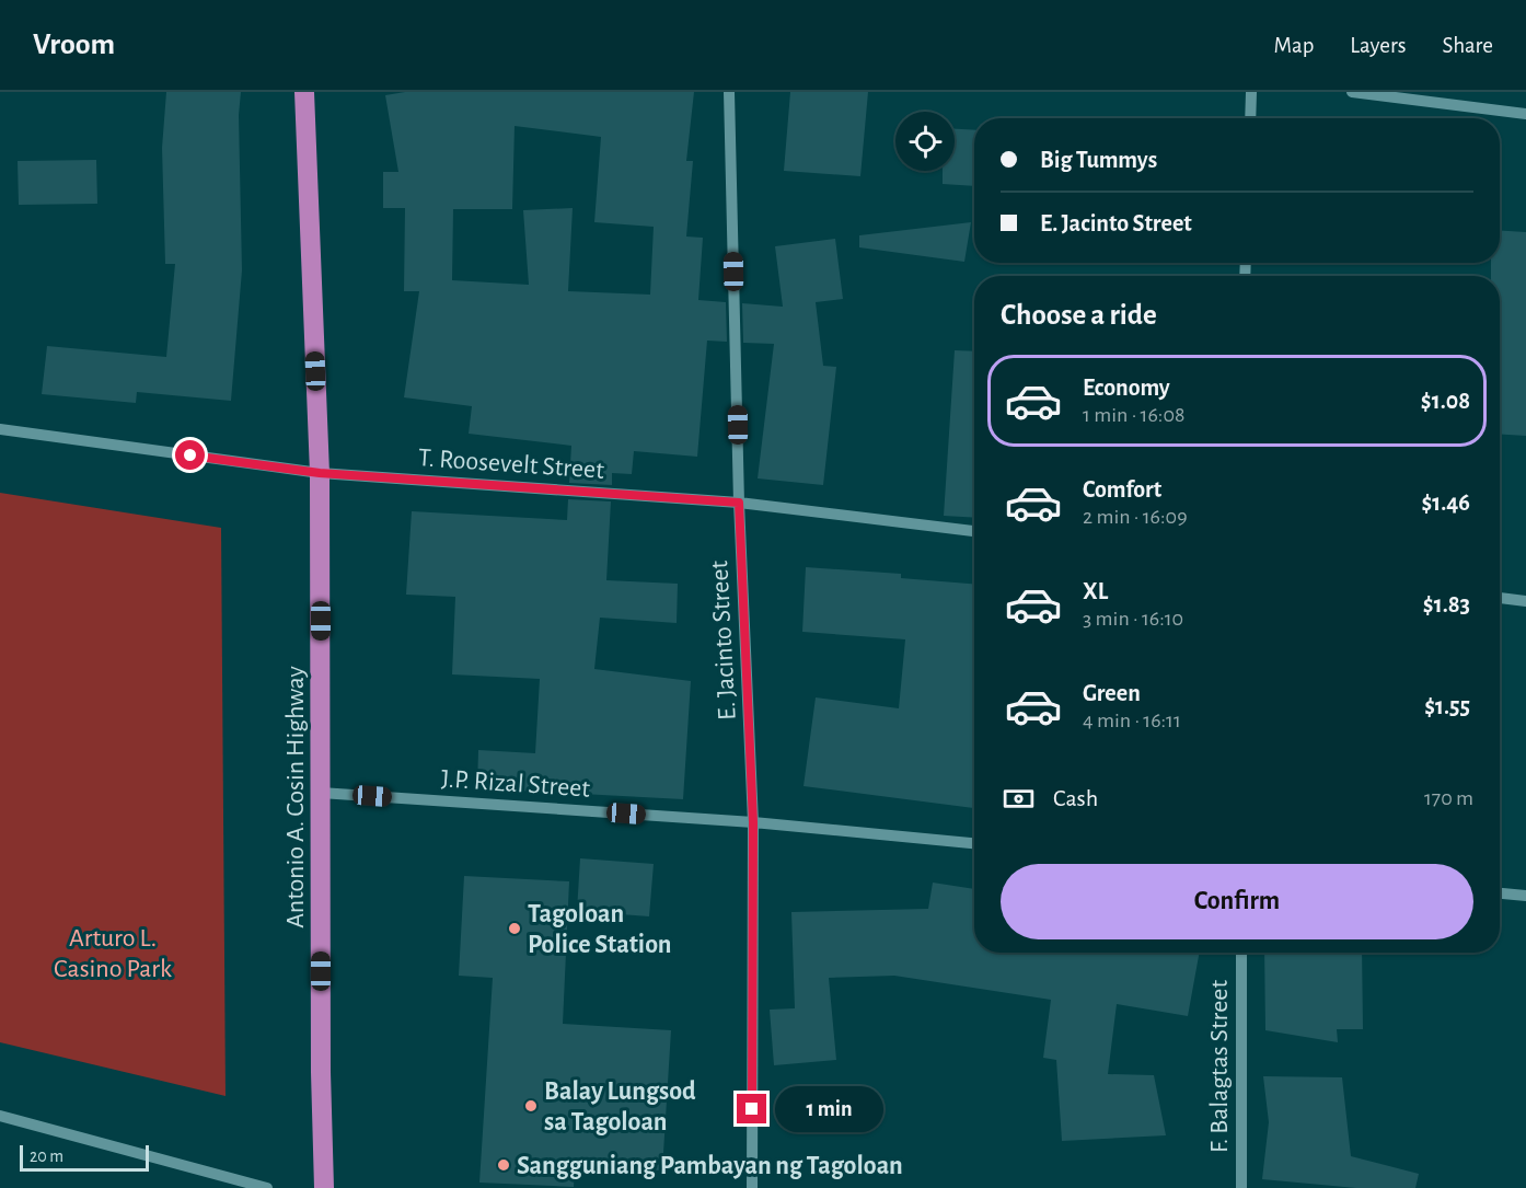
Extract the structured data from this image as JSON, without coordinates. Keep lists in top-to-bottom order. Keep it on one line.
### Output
{"streets":{"highway":["Antonio A. Cosin Highway"],"street":["T. Roosevelt Street","E. Jacinto Street","J.P. Rizal Street","F. Balagtas Street"]},"crossings":[["T. Roosevelt Street","E. Jacinto Street"],["T. Roosevelt Street","Antonio A. Cosin Highway"],["E. Jacinto Street","J.P. Rizal Street"],["J.P. Rizal Street","Antonio A. Cosin Highway"]],"parks":["Arturo L. Casino Park"],"places":["Tagoloan Police Station","Balay Lungsod sa Tagoloan","Sangguniang Pambayan ng Tagoloan"],"scale_bar":"20 m","page":{"header":"Vroom","nav":["Map","Layers","Share"],"banner":["Big Tummys","E. Jacinto Street"],"heading":"Choose a ride","list":[{"name":"Economy","note":"1 min · 16:08","value":"$1.08"},{"name":"Comfort","note":"2 min · 16:09","value":"$1.46"},{"name":"XL","note":"3 min · 16:10","value":"$1.83"},{"name":"Green","note":"4 min · 16:11","value":"$1.55"}],"pay":["Cash","170 m"],"buttons":"Confirm","bubble":"1 min","scale":"20 m"}}
